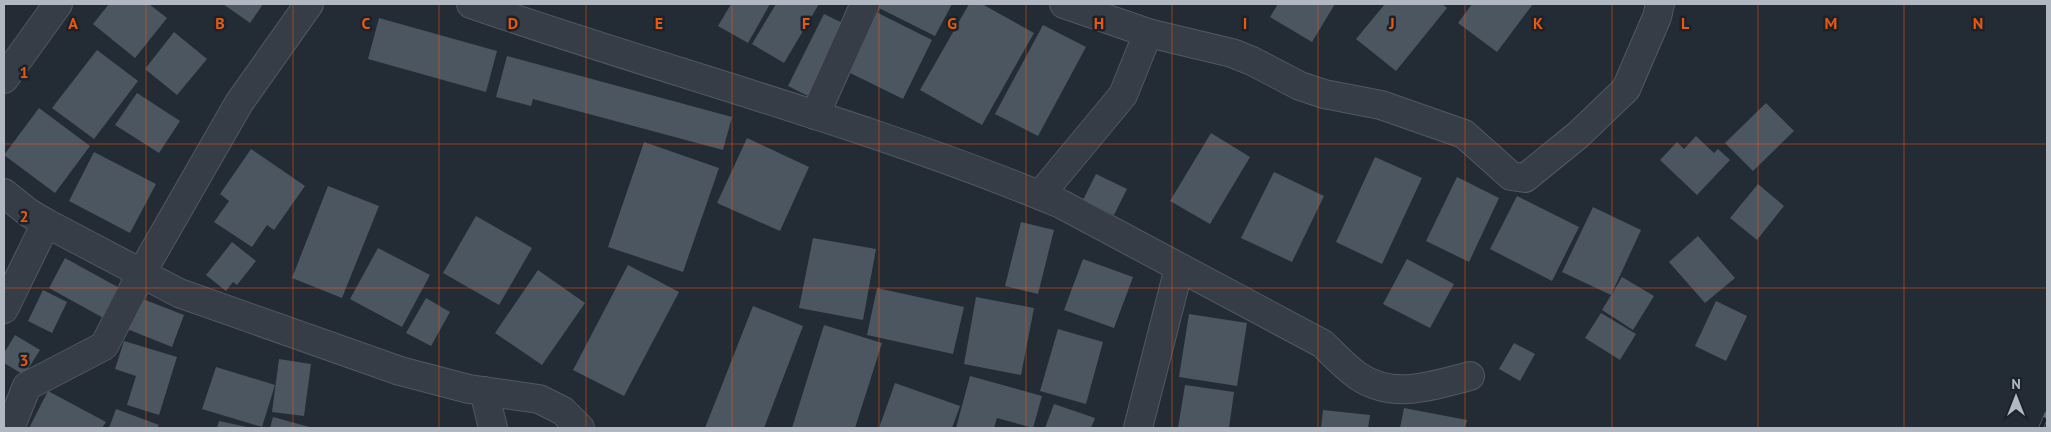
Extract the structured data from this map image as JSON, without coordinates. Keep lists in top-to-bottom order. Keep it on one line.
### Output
{"north":"top","grid":{"columns":["A","B","C","D","E","F","G","H","I","J","K","L","M","N"],"rows":["1","2","3"]}}
